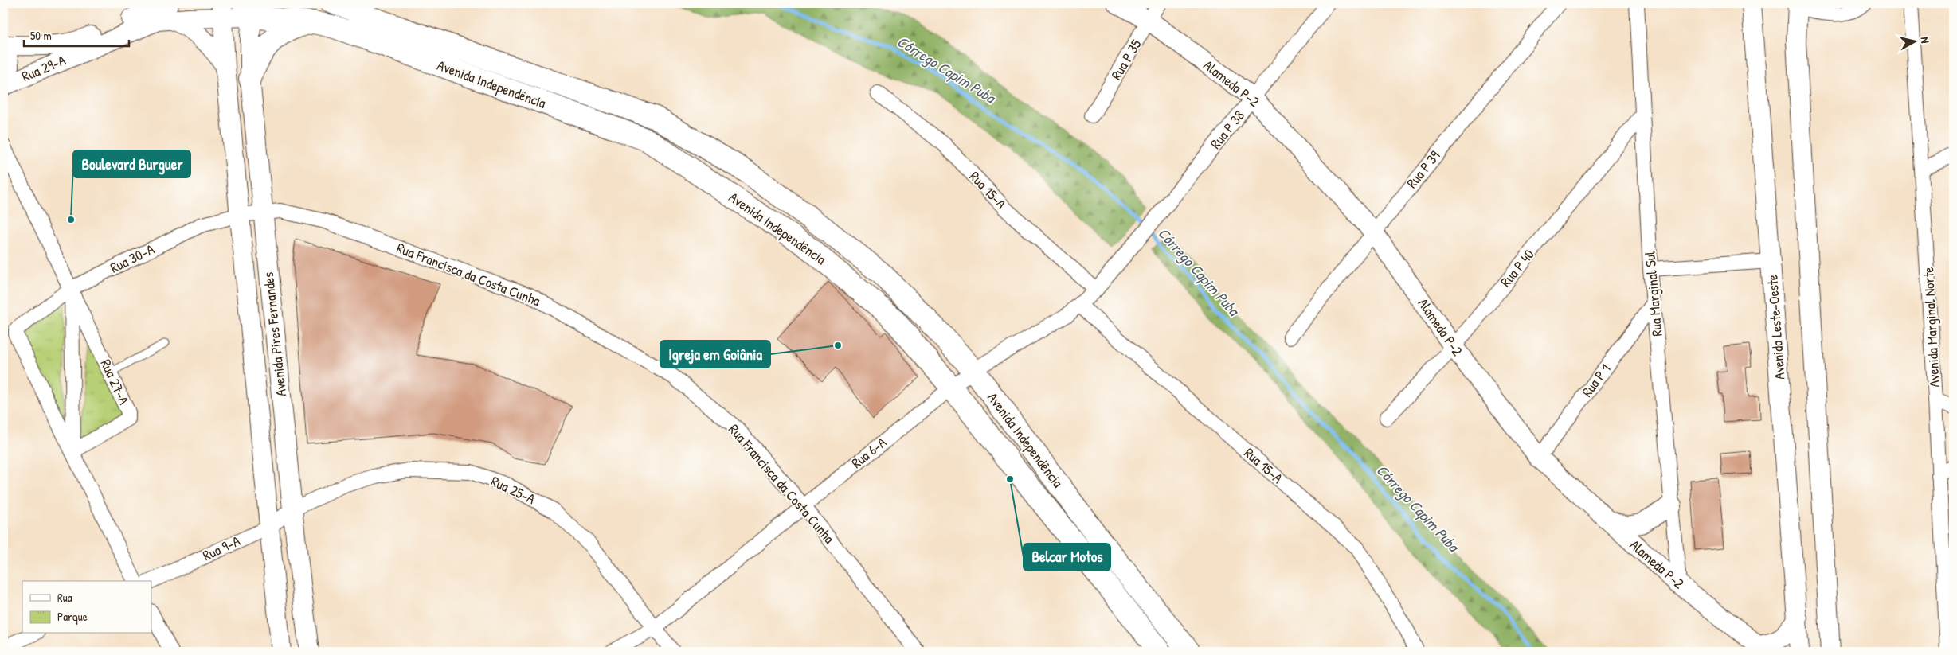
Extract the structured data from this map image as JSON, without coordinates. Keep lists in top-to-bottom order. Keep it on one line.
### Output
{"streets":{"main road":["Rua 29-A","Alameda P-2","Avenida Independência","Avenida Leste-Oeste","Avenida Pires Fernandes"],"street":["Rua P 35","Rua P 38","Rua P 39","Rua 15-A","Rua 30-A","Rua P 40","Rua Francisca da Costa Cunha","Rua Marginal Sul","Avenida Marginal Norte","Rua P 1","Rua 27-A","Rua 6-A","Rua 25-A","Rua 9-A"]},"crossings":[["Rua P 35","Alameda P-2"],["Rua 29-A","Avenida Independência"],["Rua 29-A","Avenida Pires Fernandes"],["Alameda P-2","Rua P 38"],["Alameda P-2","Rua P 39"],["Alameda P-2","Rua P 40"],["Alameda P-2","Rua Marginal Sul"],["Alameda P-2","Rua P 1"],["Avenida Independência","Avenida Pires Fernandes"],["Avenida Independência","Rua 6-A"],["Rua P 38","Rua 6-A"],["Rua 15-A","Rua 6-A"],["Rua 30-A","Rua Francisca da Costa Cunha"],["Rua 30-A","Avenida Pires Fernandes"],["Rua 30-A","Rua 27-A"],["Rua P 40","Rua Marginal Sul"],["Rua Francisca da Costa Cunha","Avenida Pires Fernandes"],["Rua Francisca da Costa Cunha","Rua 6-A"],["Rua Marginal Sul","Rua P 1"],["Avenida Pires Fernandes","Rua 25-A"],["Avenida Pires Fernandes","Rua 9-A"],["Rua 6-A","Rua 25-A"],["Rua 25-A","Rua 9-A"]],"water":["Córrego Capim Puba"],"places":["Boulevard Burguer","Igreja em Goiânia","Belcar Motos"],"legend":["Rua","Parque"],"scale_bar":"50 m","north":"right"}
